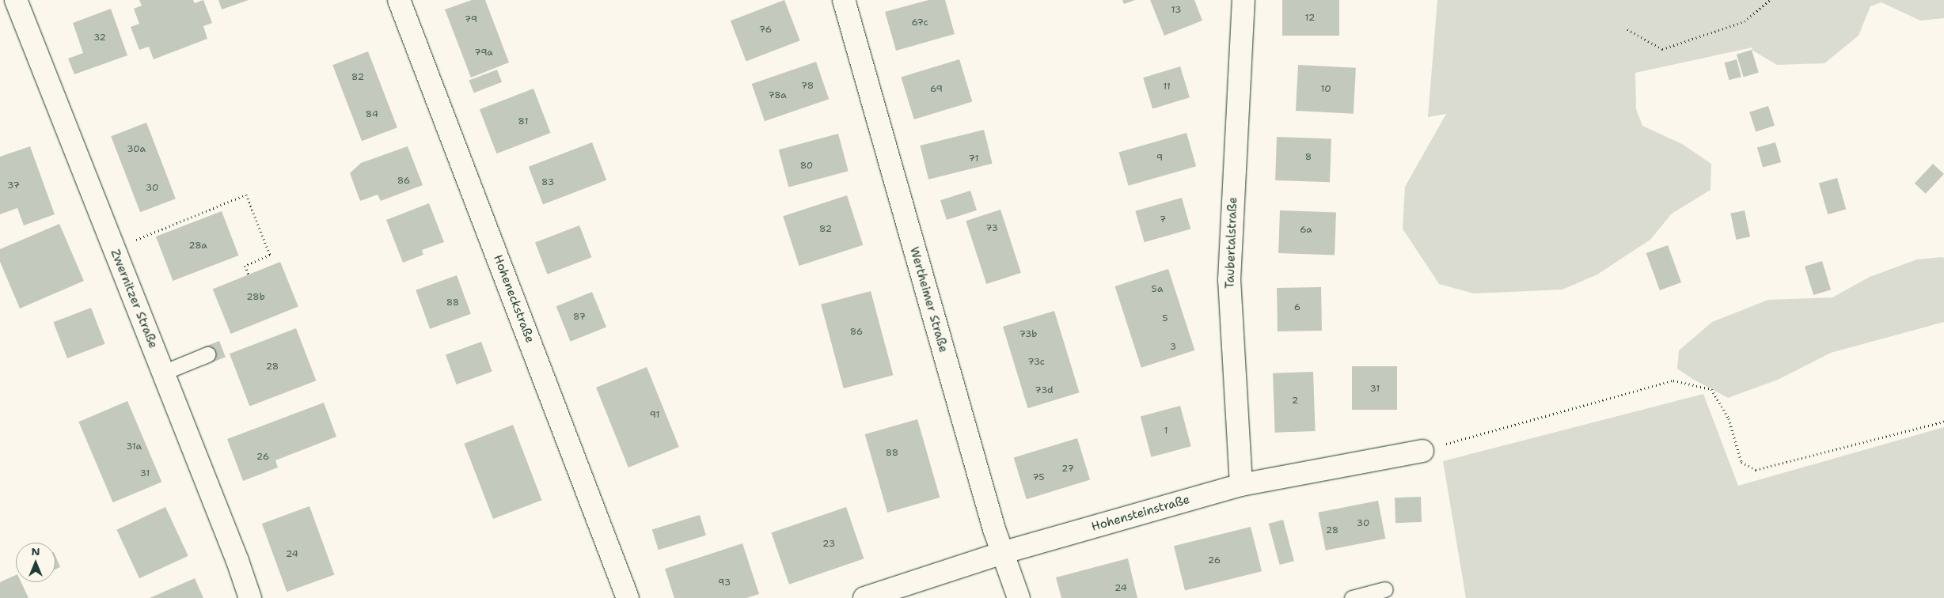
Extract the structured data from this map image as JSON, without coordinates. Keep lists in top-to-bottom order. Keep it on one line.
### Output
{"streets":{"street":["Taubertalstraße","Zwernitzer Straße","Hoheneckstraße","Wertheimer Straße","Hohensteinstraße"]},"crossings":[["Taubertalstraße","Hohensteinstraße"],["Wertheimer Straße","Hohensteinstraße"]],"house_numbers":["13","12","79","67c","76","32","79a","82","78","11","69","10","78a","84","81","30a","8","9","71","80","86","83","37","30","7","73","82","6a","28a","5a","28b","88","6","87","5","86","73b","3","73c","28","31","73d","2","91","1","31a","88","26","27","31","75","30","28","23","24","26","93","24"],"north":"top"}
